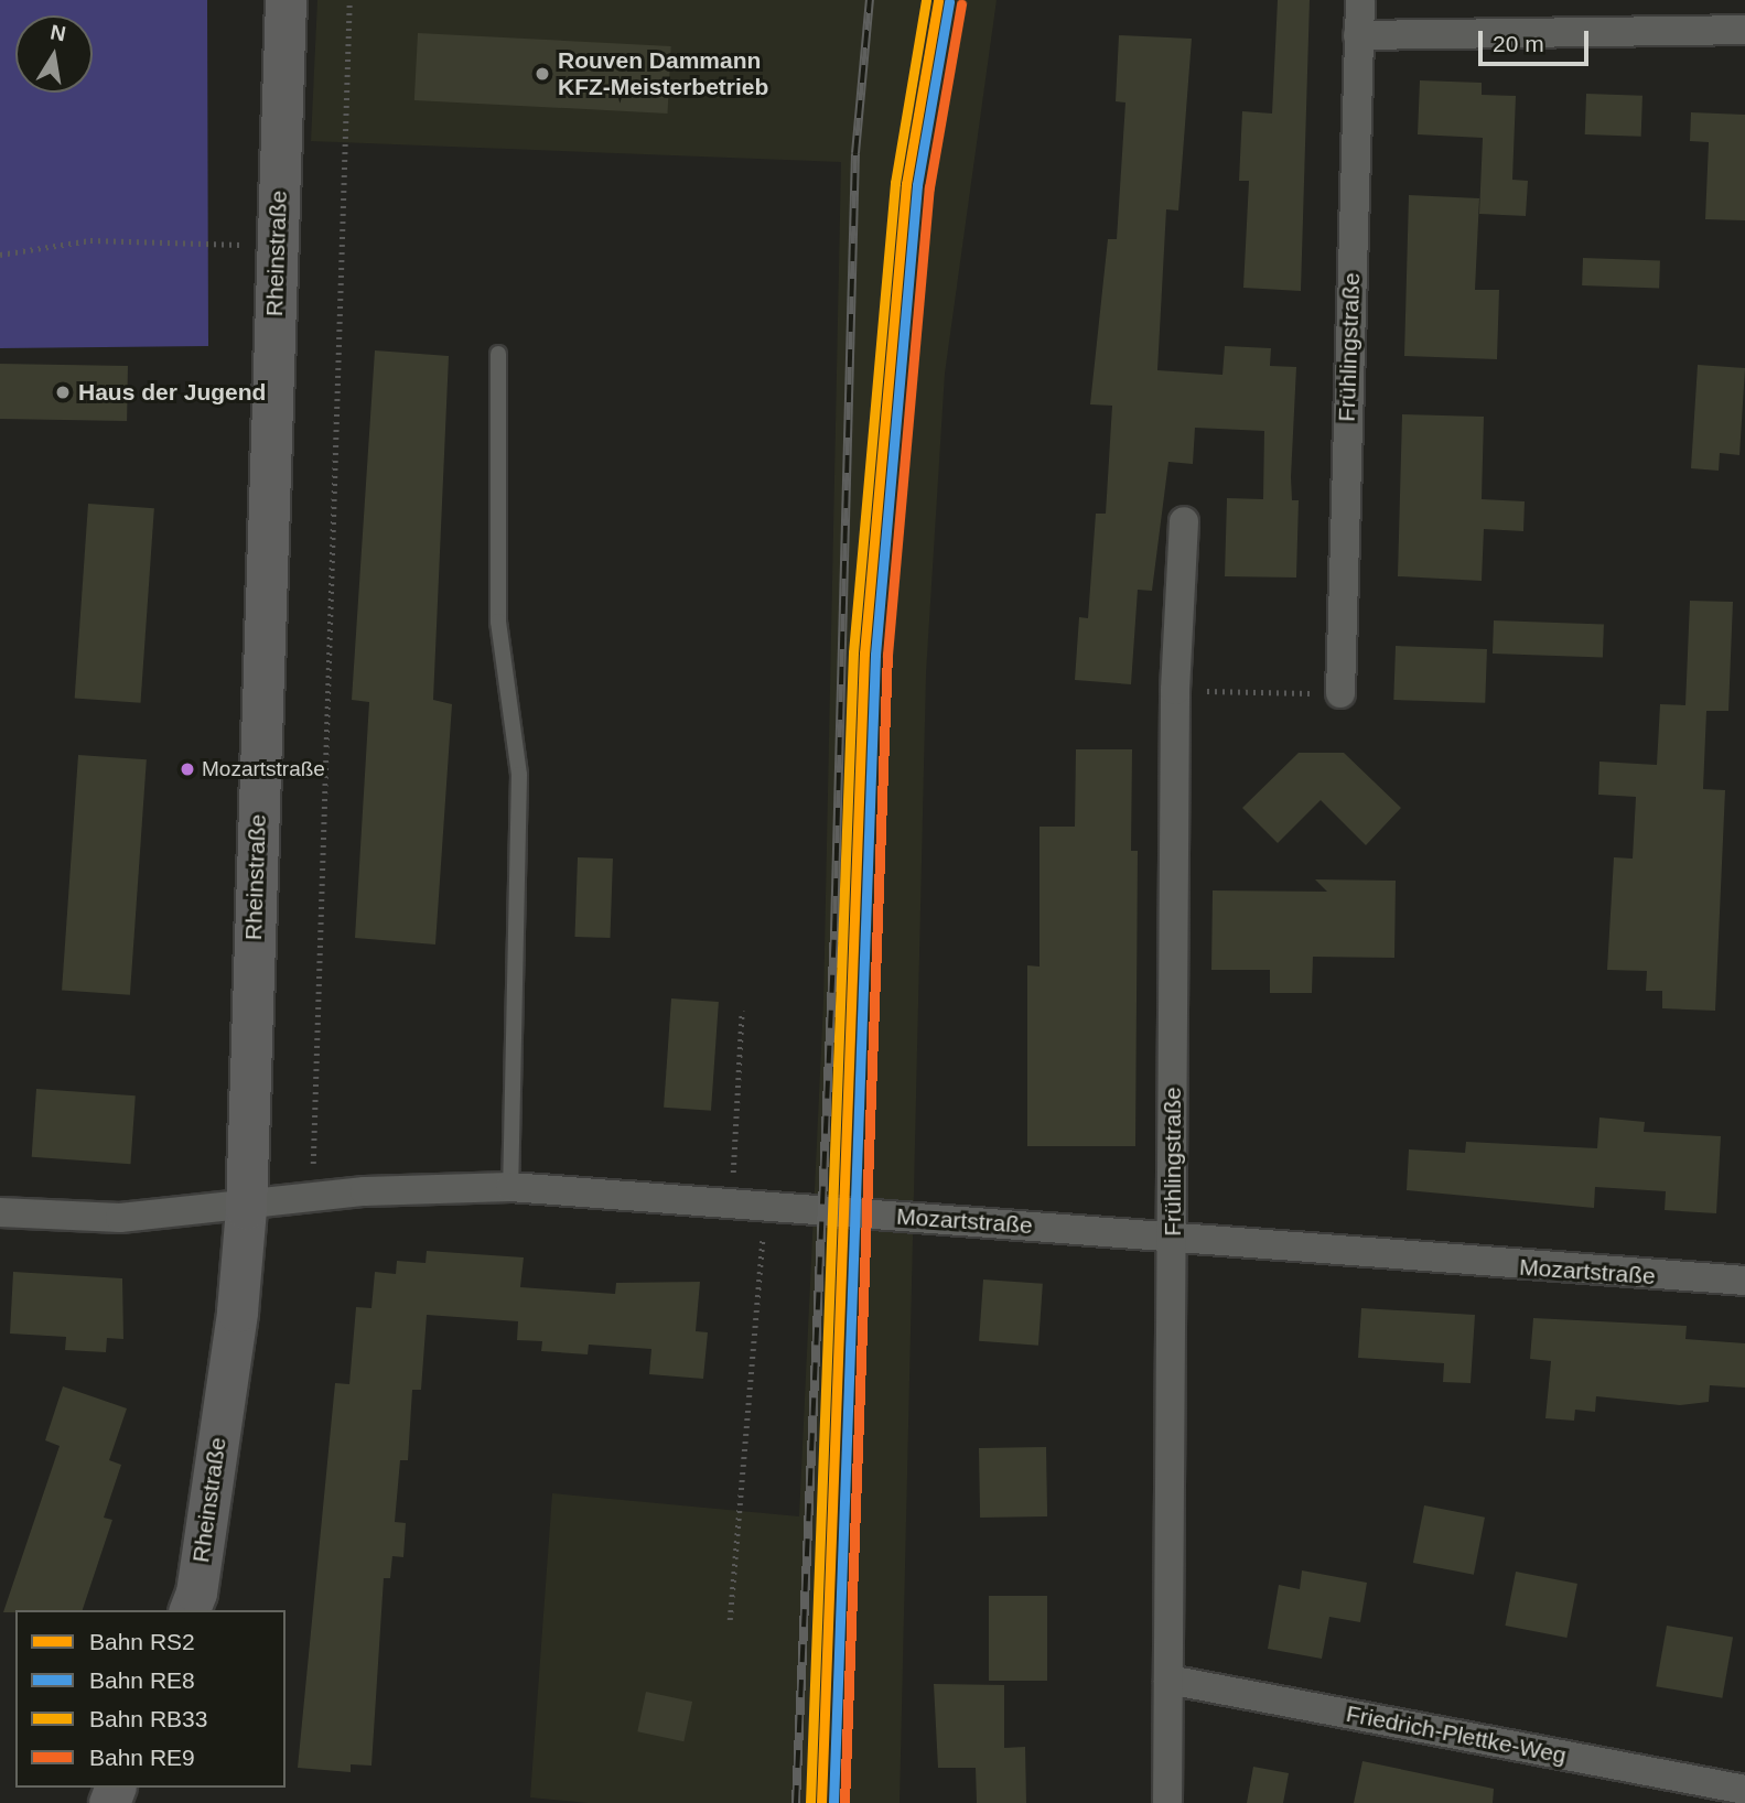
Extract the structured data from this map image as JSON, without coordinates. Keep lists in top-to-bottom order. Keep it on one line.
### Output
{"streets":{"main road":["Rheinstraße"],"street":["Frühlingstraße","Mozartstraße","Friedrich-Plettke-Weg"]},"crossings":[["Rheinstraße","Mozartstraße"],["Frühlingstraße","Mozartstraße"],["Frühlingstraße","Friedrich-Plettke-Weg"]],"places":["Rouven Dammann KFZ-Meisterbetrieb","Haus der Jugend","Mozartstraße"],"lines":["rail line RS2","rail line RB33","rail line RE8","rail line RE9"],"legend":["Bahn RS2","Bahn RE8","Bahn RB33","Bahn RE9"],"scale_bar":"20 m","north":"top"}
